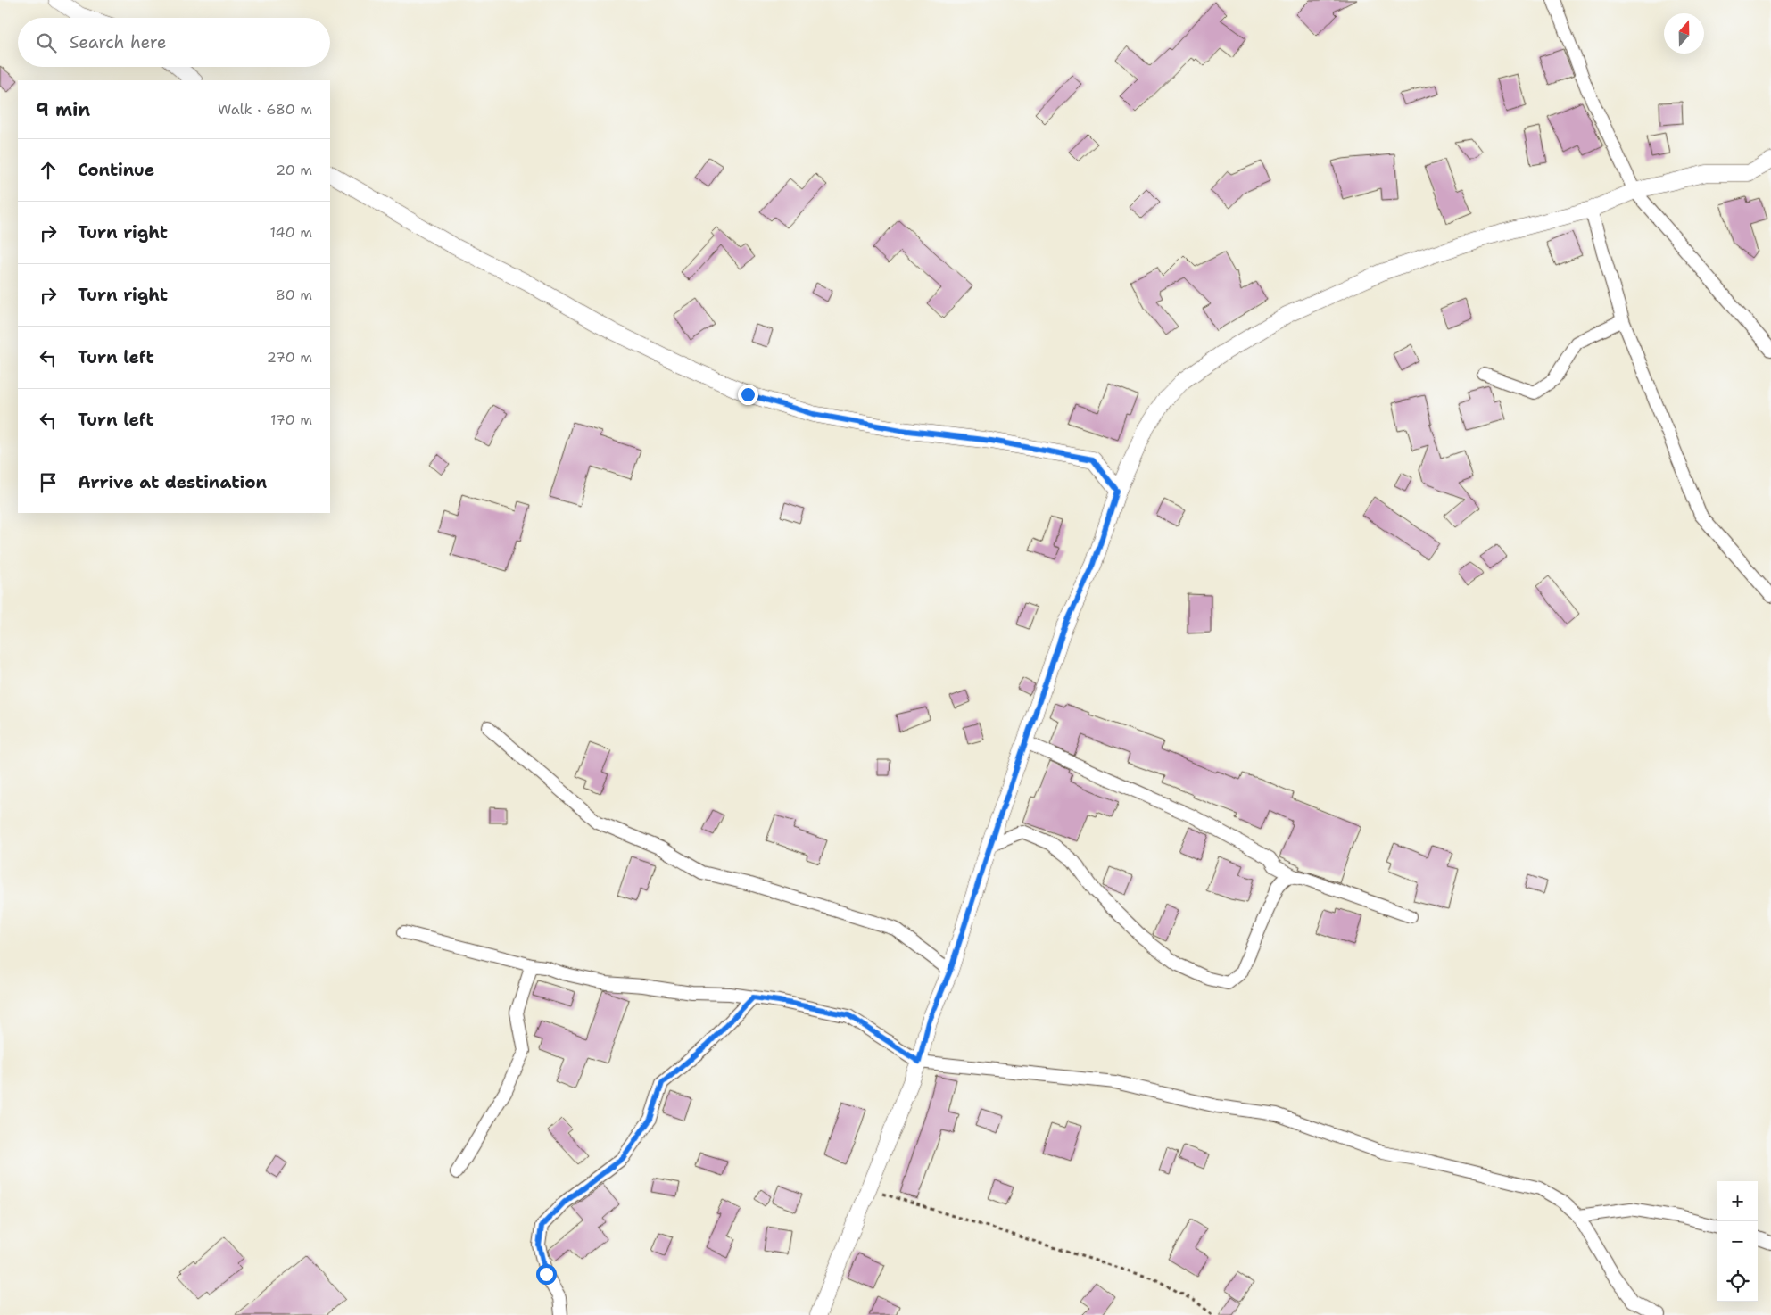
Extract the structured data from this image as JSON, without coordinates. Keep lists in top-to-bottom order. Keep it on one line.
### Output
{"north":"top","page":{"search":"Search here","heading":["9 min","Walk · 680 m"],"list":[["Continue","20 m"],["Turn right","140 m"],["Turn right","80 m"],["Turn left","270 m"],["Turn left","170 m"],"Arrive at destination"],"map_buttons":["+","−"]}}
